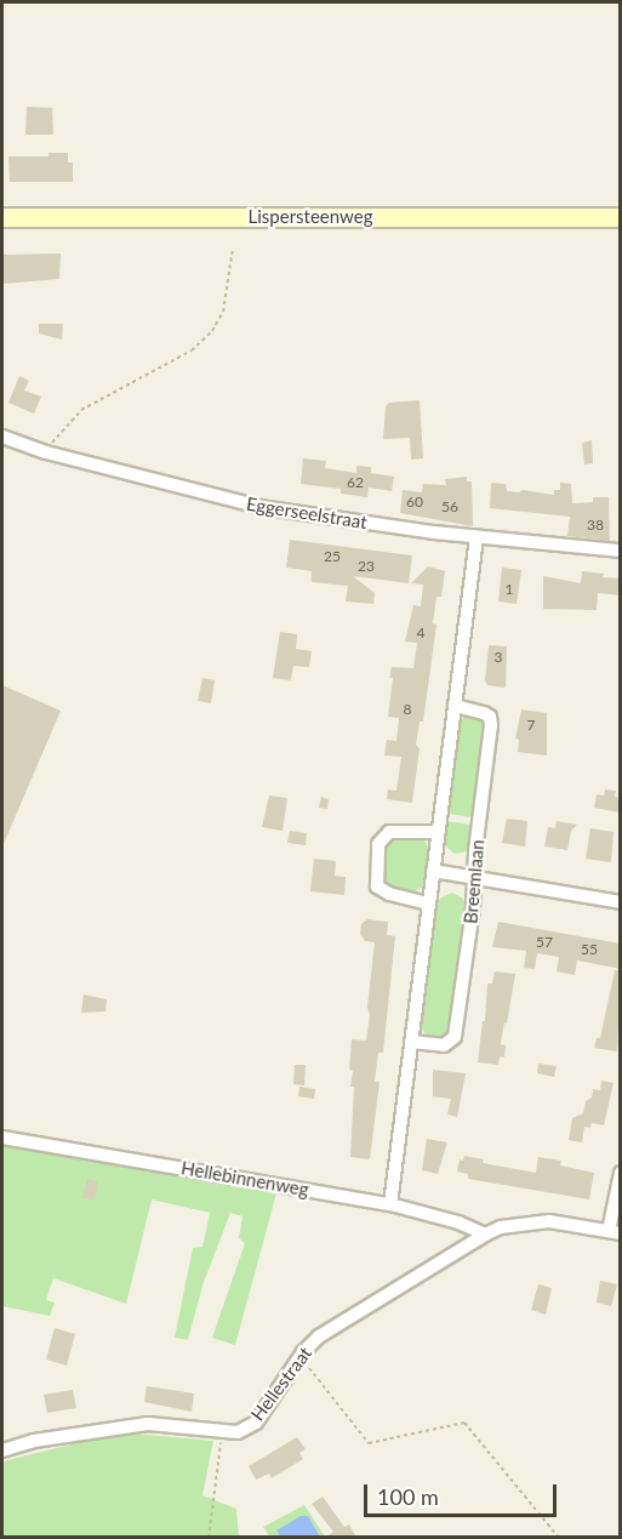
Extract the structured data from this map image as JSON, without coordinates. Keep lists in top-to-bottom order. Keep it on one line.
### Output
{"streets":{"street":["Lispersteenweg","Eggerseelstraat","Breemlaan","Hellebinnenweg","Hellestraat"]},"crossings":[["Hellebinnenweg","Hellestraat"]],"house_numbers":["62","60","56","38","25","23","1","4","3","8","7","57","55"],"scale_bar":"100 m"}
